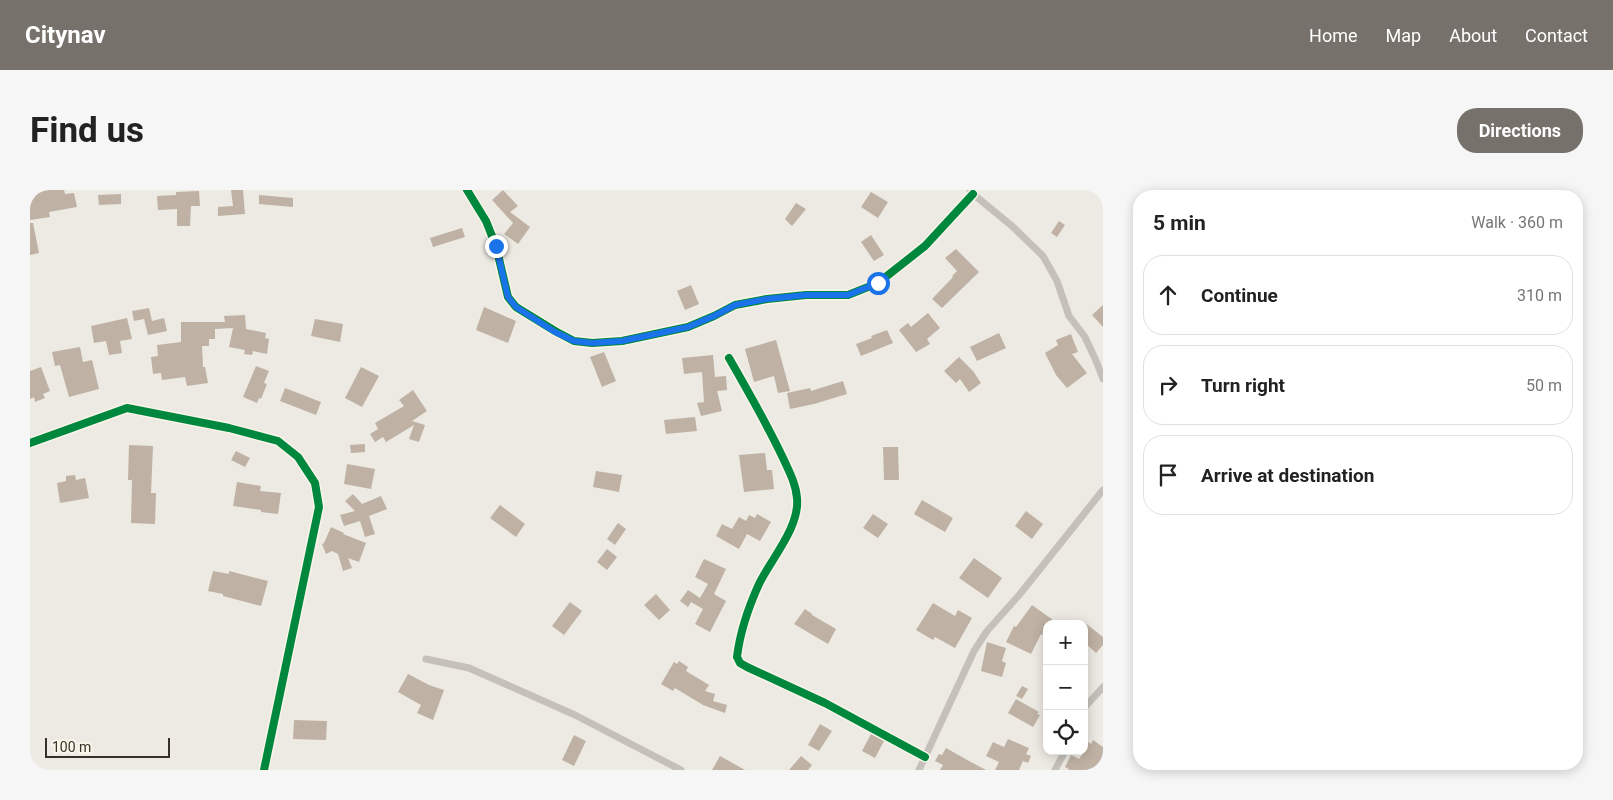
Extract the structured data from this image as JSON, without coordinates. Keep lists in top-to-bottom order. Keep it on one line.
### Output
{"scale_bar":"100 m","page":{"header":"Citynav","nav":["Home","Map","About","Contact"],"buttons":"Directions","title":"Find us","heading":["5 min","Walk · 360 m"],"list":[["Continue","310 m"],["Turn right","50 m"],"Arrive at destination"],"map_buttons":["+","−"],"scale":"100 m"}}
